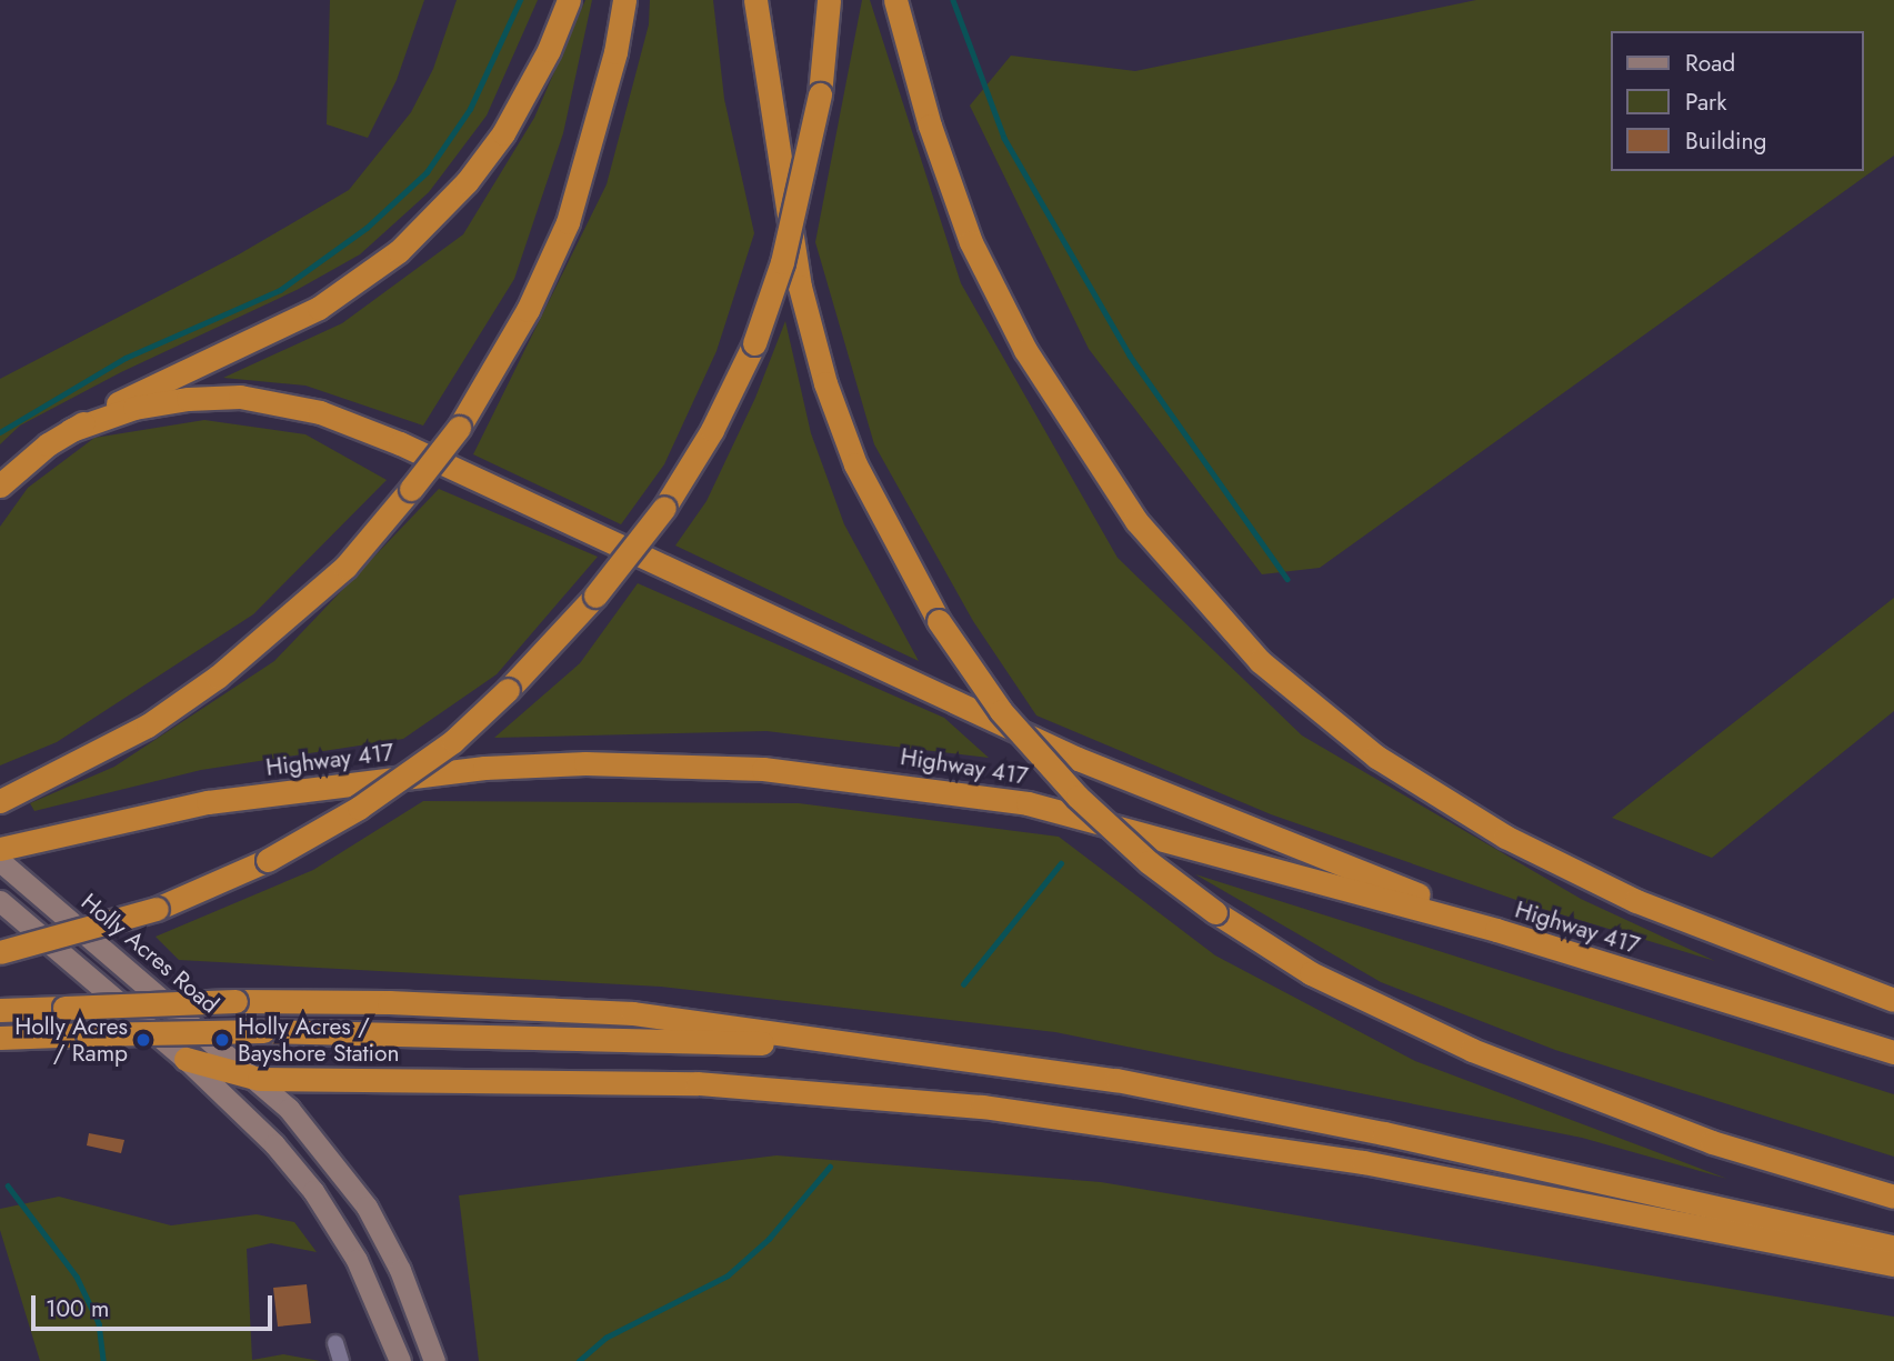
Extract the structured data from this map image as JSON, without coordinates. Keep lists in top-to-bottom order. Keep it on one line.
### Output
{"streets":{"highway":["Highway 417"],"main road":["Holly Acres Road"]},"places":["Holly Acres / Ramp","Holly Acres / Bayshore Station"],"legend":["Road","Park","Building"],"scale_bar":"100 m"}
